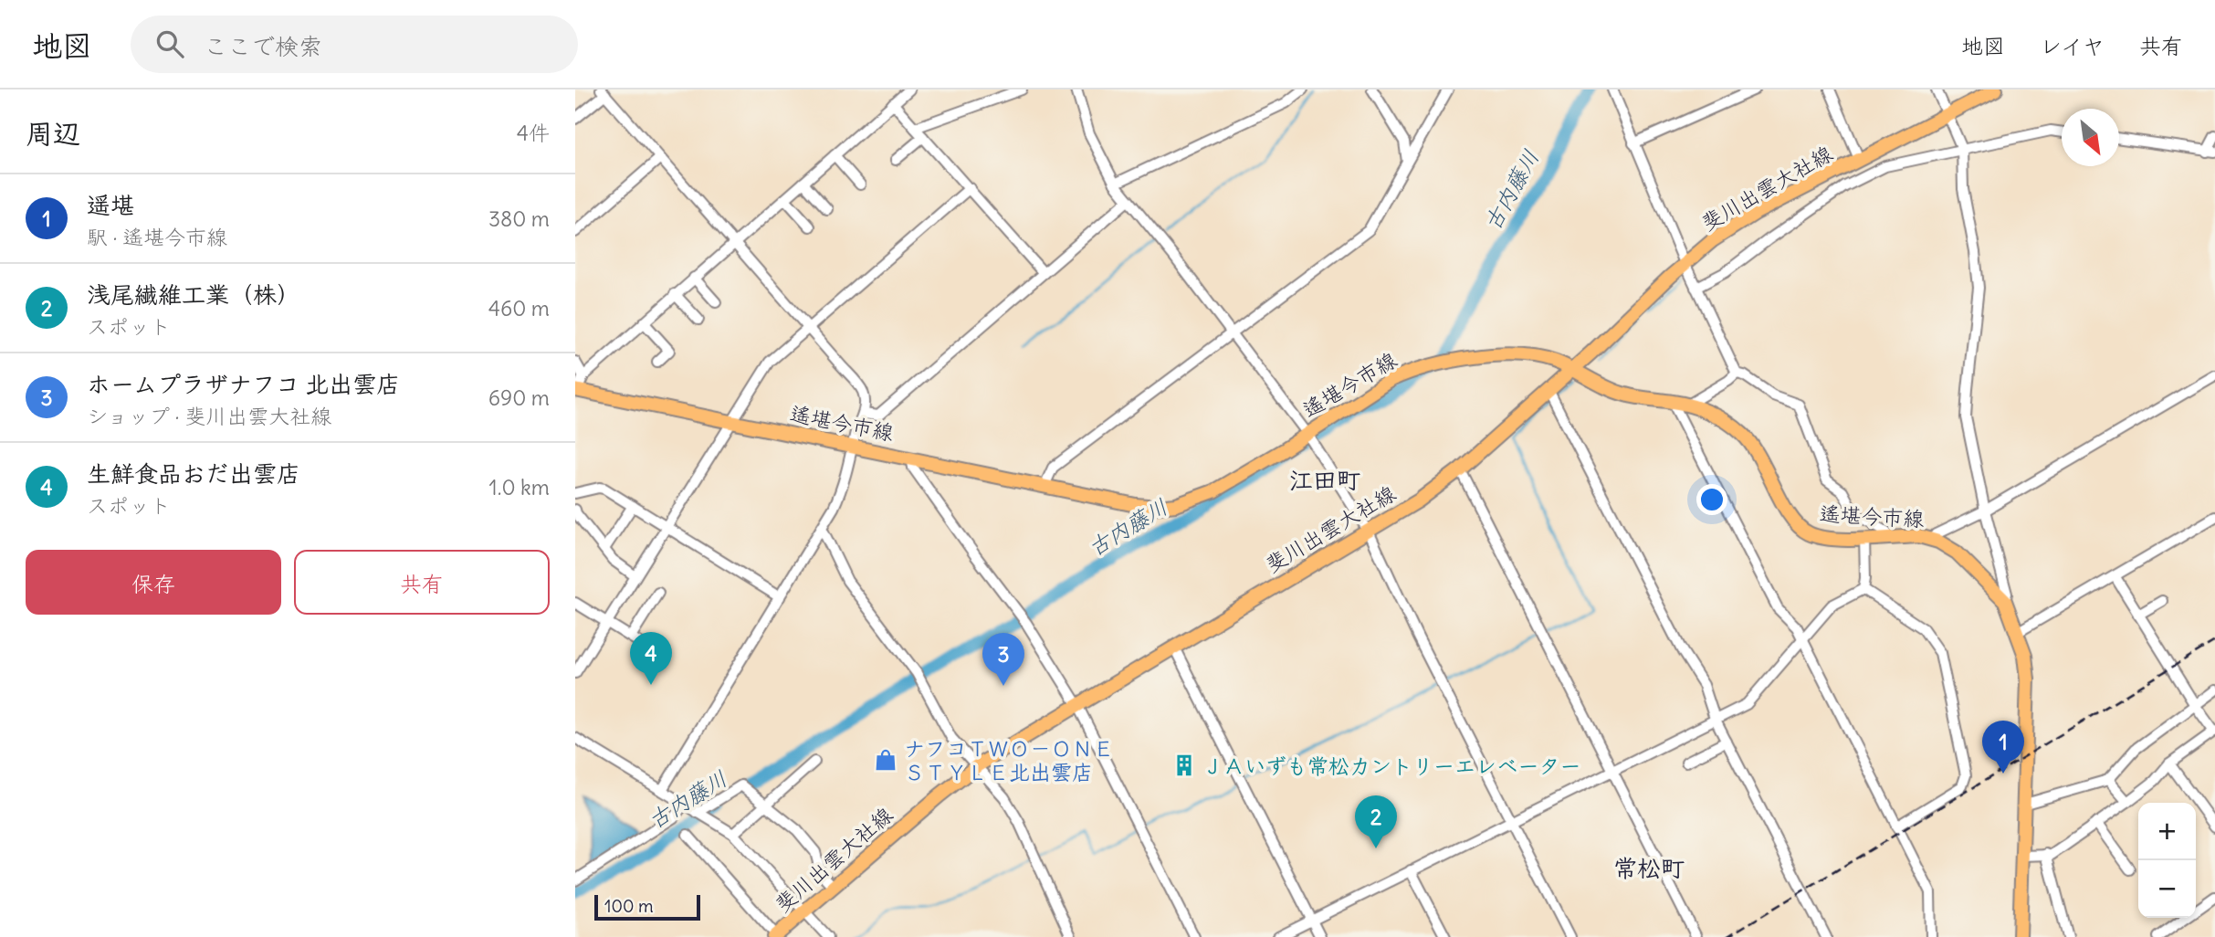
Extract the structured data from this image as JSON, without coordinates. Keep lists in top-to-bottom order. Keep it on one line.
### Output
{"streets":{"main road":["斐川出雲大社線","遙堪今市線"]},"crossings":[["斐川出雲大社線","遙堪今市線"]],"districts":["江田町","常松町"],"water":["古内藤川"],"places":{"shop":["ナフコＴＷＯ－ＯＮＥ ＳＴＹＬＥ北出雲店"],"building":["ＪＡいずも常松カントリーエレベーター"]},"scale_bar":"100 m","north":"bottom right","page":{"header":"地図","search":"ここで検索","nav":["地図","レイヤ","共有"],"heading":["周辺","4件"],"list":[{"mark":"1","name":"遥堪","note":"駅 · 遙堪今市線","value":"380 m"},{"mark":"2","name":"浅尾繊維工業（株）","note":"スポット","value":"460 m"},{"mark":"3","name":"ホームプラザナフコ 北出雲店","note":"ショップ · 斐川出雲大社線","value":"690 m"},{"mark":"4","name":"生鮮食品おだ出雲店","note":"スポット","value":"1.0 km"}],"buttons":["保存","共有"],"pins":["4","3","1","2"],"map_buttons":["+","−"],"scale":"100 m"}}
